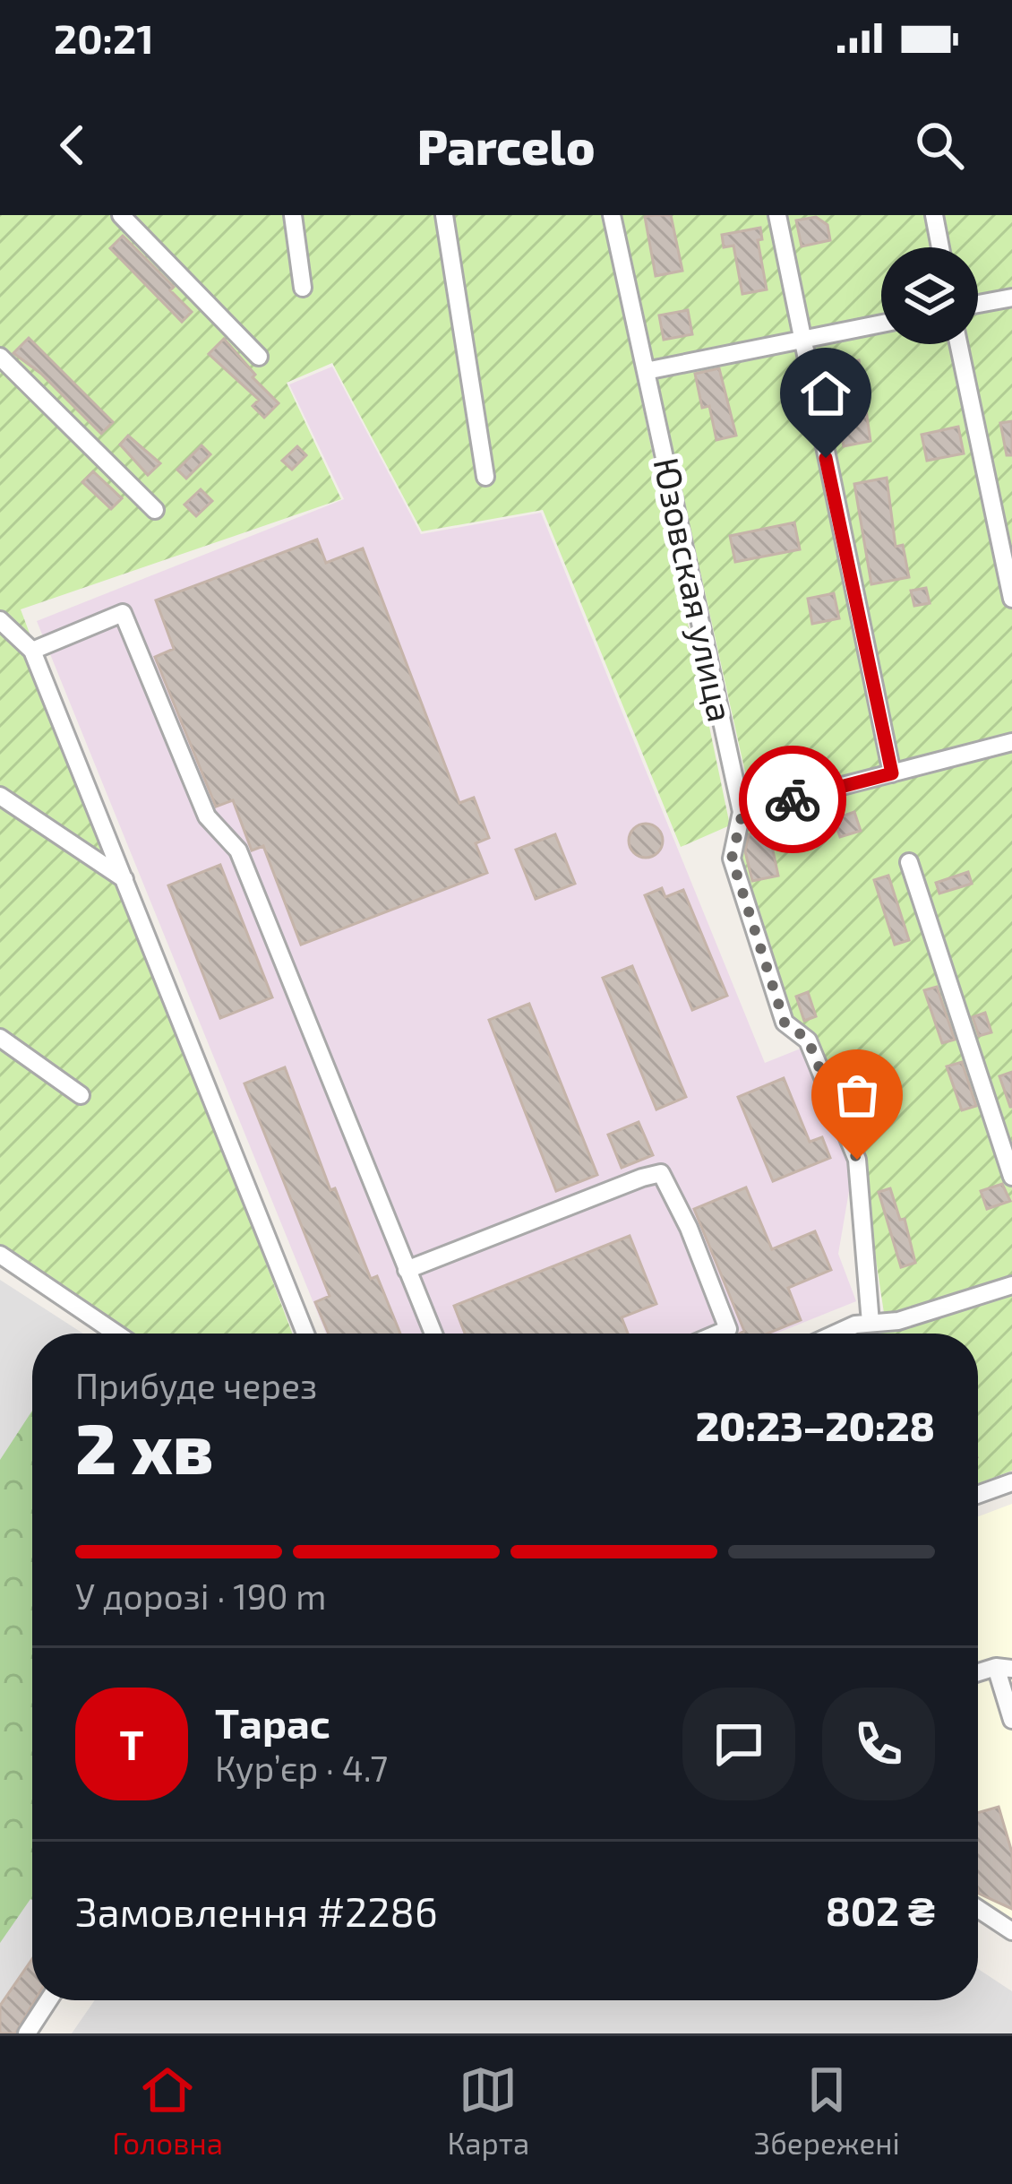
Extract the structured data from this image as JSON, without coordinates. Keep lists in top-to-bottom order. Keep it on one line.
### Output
{"streets":{"street":["Юзовская улица"]},"page":{"status":"20:21","header":"Parcelo","heading":["2 хв","Прибуде через","20:23–20:28"],"panel":["Тарас","Кур’єр · 4.7","Замовлення #2286","802 ₴"],"bar":"У дорозі · 190 m","round":"Т","tabs":["Головна","Карта","Збережені"]}}
